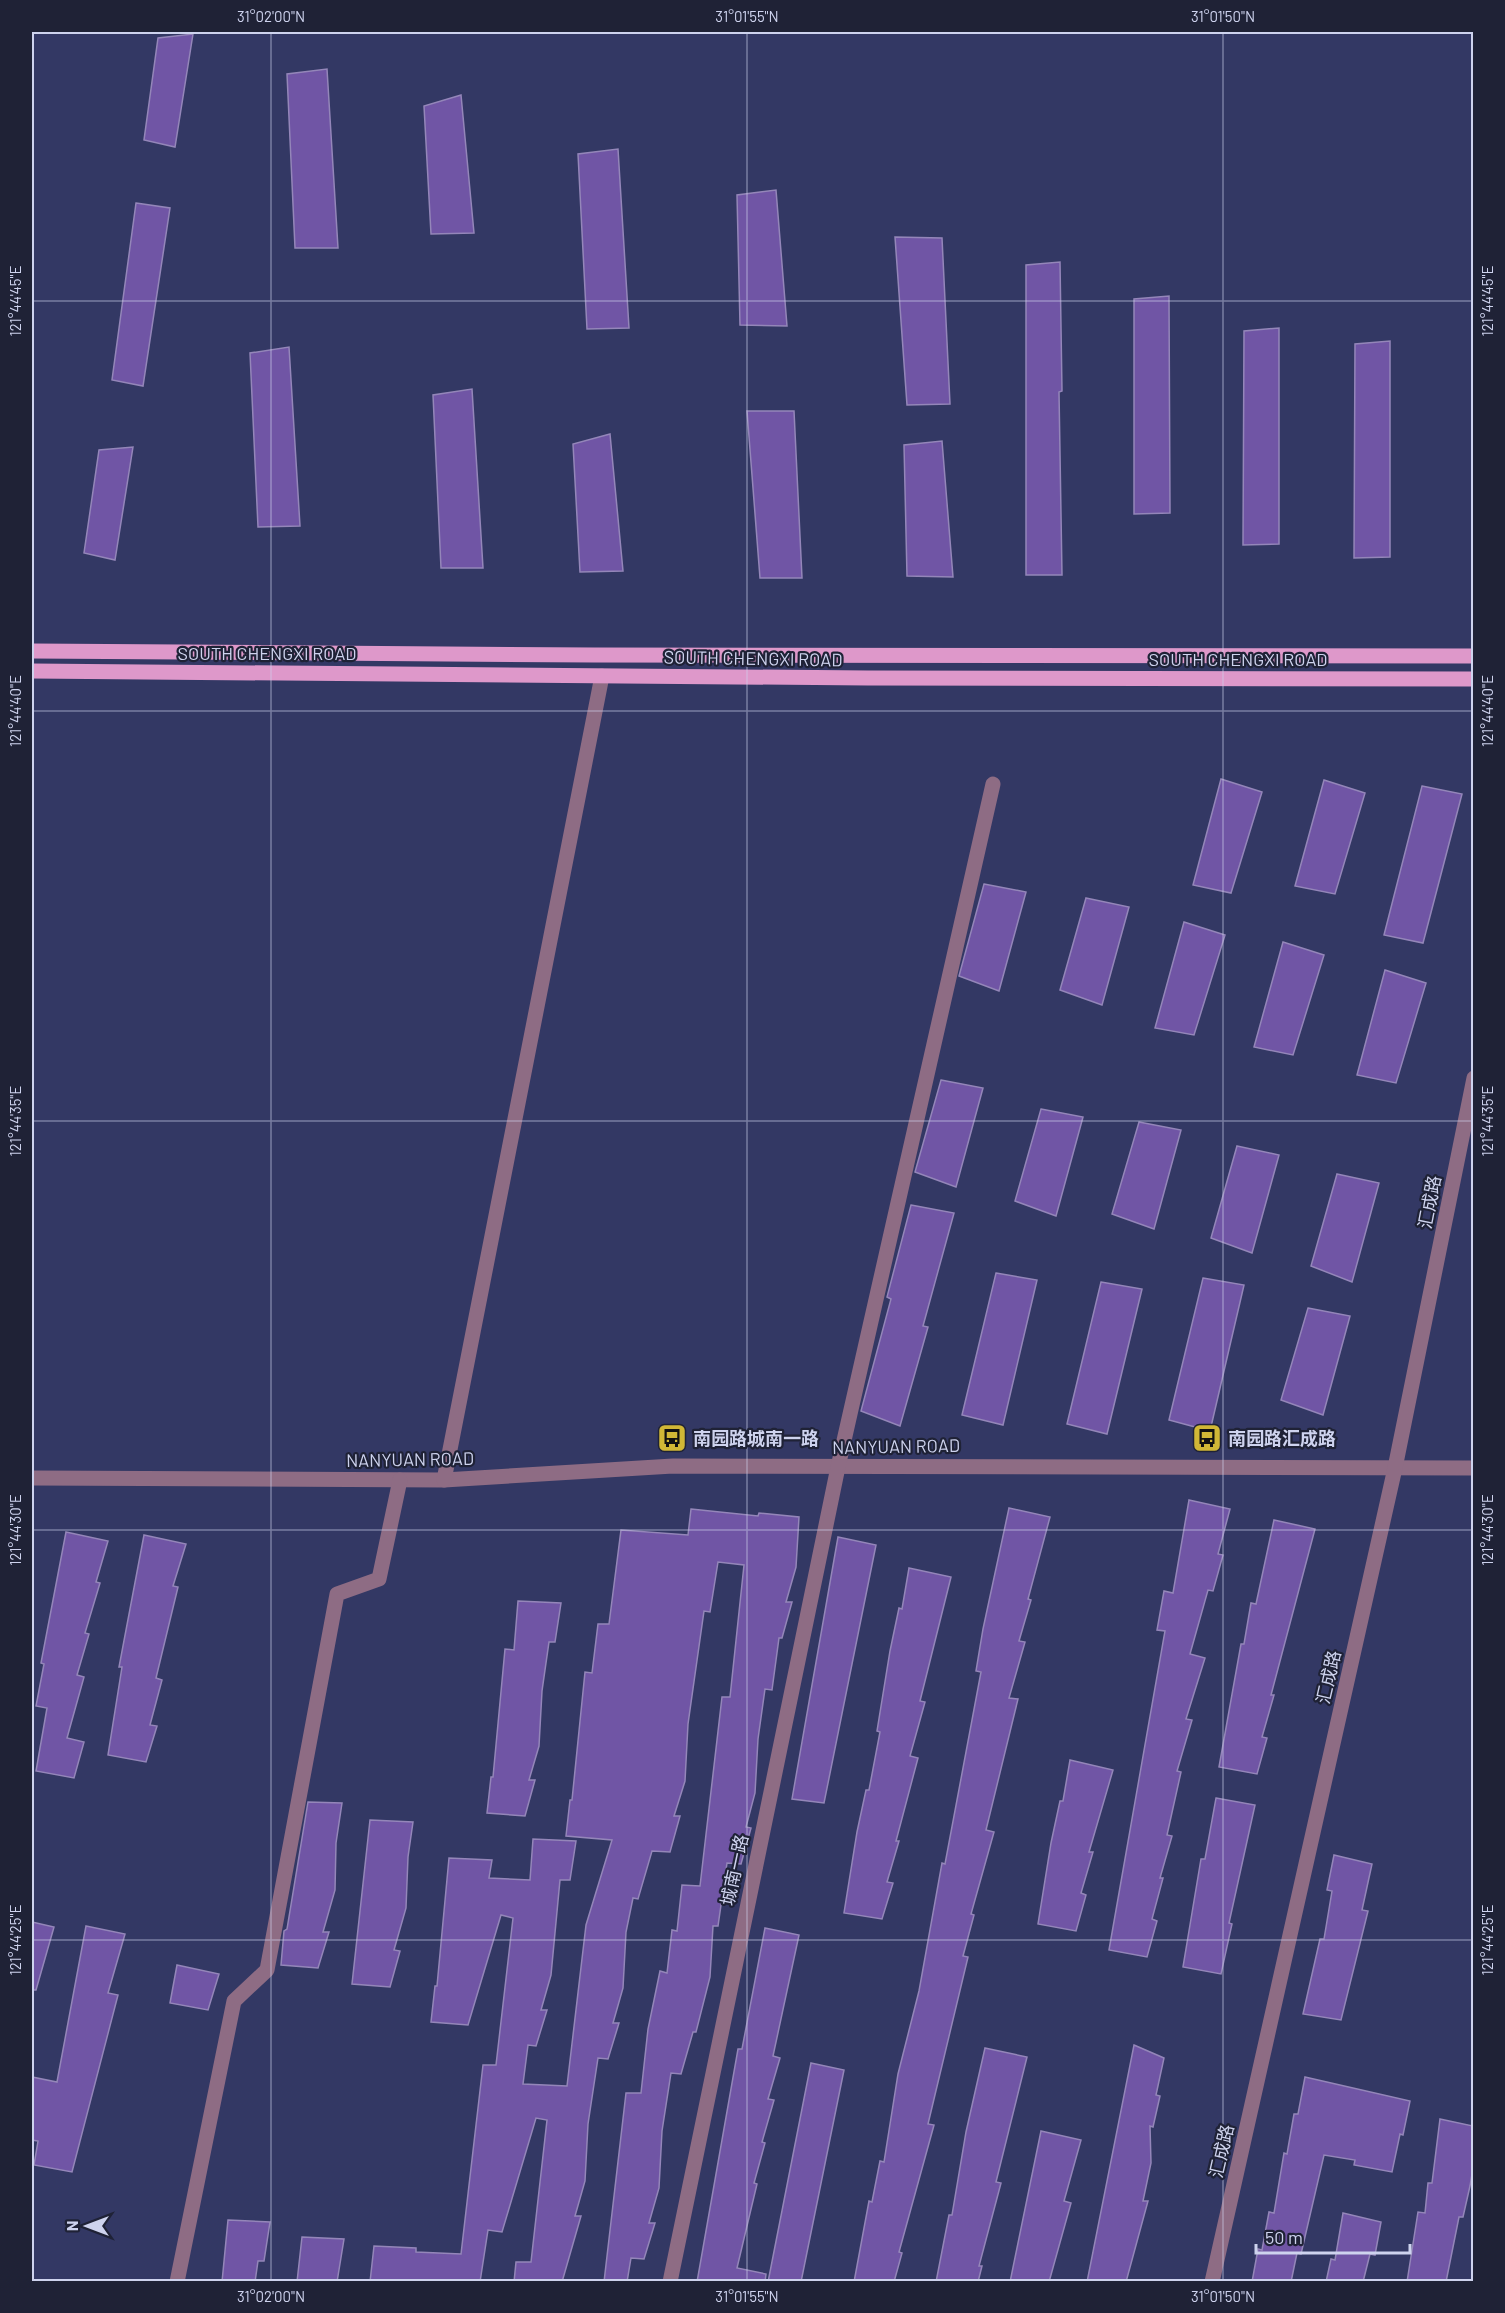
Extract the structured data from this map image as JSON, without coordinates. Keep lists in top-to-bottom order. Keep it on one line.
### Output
{"streets":{"main road":["SOUTH CHENGXI ROAD"],"street":["汇成路","NANYUAN ROAD","城南一路"]},"crossings":[["汇成路","NANYUAN ROAD"],["NANYUAN ROAD","城南一路"]],"places":{"bus stop":["南园路城南一路","南园路汇成路"]},"scale_bar":"50 m","north":"left","coordinates":["31°02'00\"N","31°01'55\"N","31°01'50\"N","121°44'45\"E","121°44'40\"E","121°44'35\"E","121°44'30\"E","121°44'25\"E"]}
